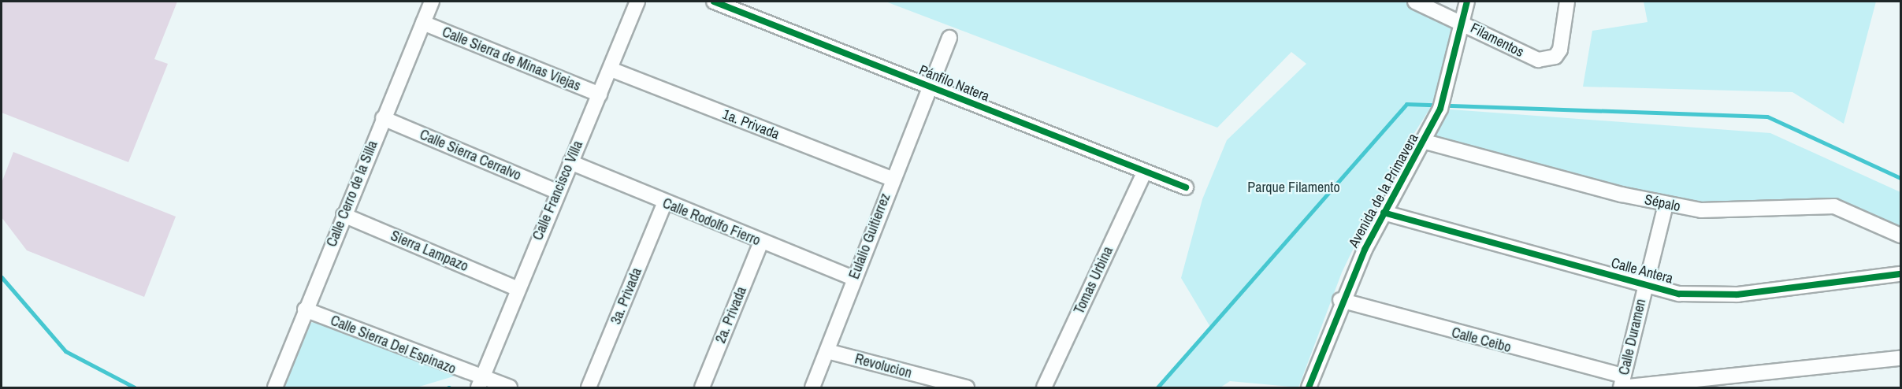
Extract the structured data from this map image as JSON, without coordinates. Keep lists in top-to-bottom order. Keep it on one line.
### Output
{"streets":{"street":["Filamentos","Calle Sierra de Minas Viejas","Pánfilo Natera","1a. Privada","Calle Sierra Cerralvo","Calle Francisco Villa","Avenida de la Primavera","Calle Cerro de la Silla","Sépalo","Calle Rodolfo Fierro","Eulalio Guitierrez","Sierra Lampazo","Calle Antera","Tomas Urbina","3a. Privada","2a. Privada","Calle Duramen","Calle Ceibo","Calle Sierra Del Espinazo","Revolucion"]},"crossings":[["Filamentos","Avenida de la Primavera"],["Calle Sierra de Minas Viejas","Calle Francisco Villa"],["Calle Sierra de Minas Viejas","Calle Cerro de la Silla"],["Pánfilo Natera","Eulalio Guitierrez"],["Pánfilo Natera","Tomas Urbina"],["1a. Privada","Calle Francisco Villa"],["1a. Privada","Eulalio Guitierrez"],["Calle Sierra Cerralvo","Calle Francisco Villa"],["Calle Sierra Cerralvo","Calle Cerro de la Silla"],["Calle Francisco Villa","Calle Rodolfo Fierro"],["Calle Francisco Villa","Sierra Lampazo"],["Calle Francisco Villa","Calle Sierra Del Espinazo"],["Avenida de la Primavera","Sépalo"],["Avenida de la Primavera","Calle Antera"],["Avenida de la Primavera","Calle Ceibo"],["Calle Cerro de la Silla","Sierra Lampazo"],["Calle Cerro de la Silla","Calle Sierra Del Espinazo"],["Sépalo","Calle Duramen"],["Calle Rodolfo Fierro","Eulalio Guitierrez"],["Calle Rodolfo Fierro","3a. Privada"],["Calle Rodolfo Fierro","2a. Privada"],["Eulalio Guitierrez","Revolucion"],["Calle Antera","Calle Duramen"],["Calle Duramen","Calle Ceibo"]],"parks":["Parque Filamento"]}
